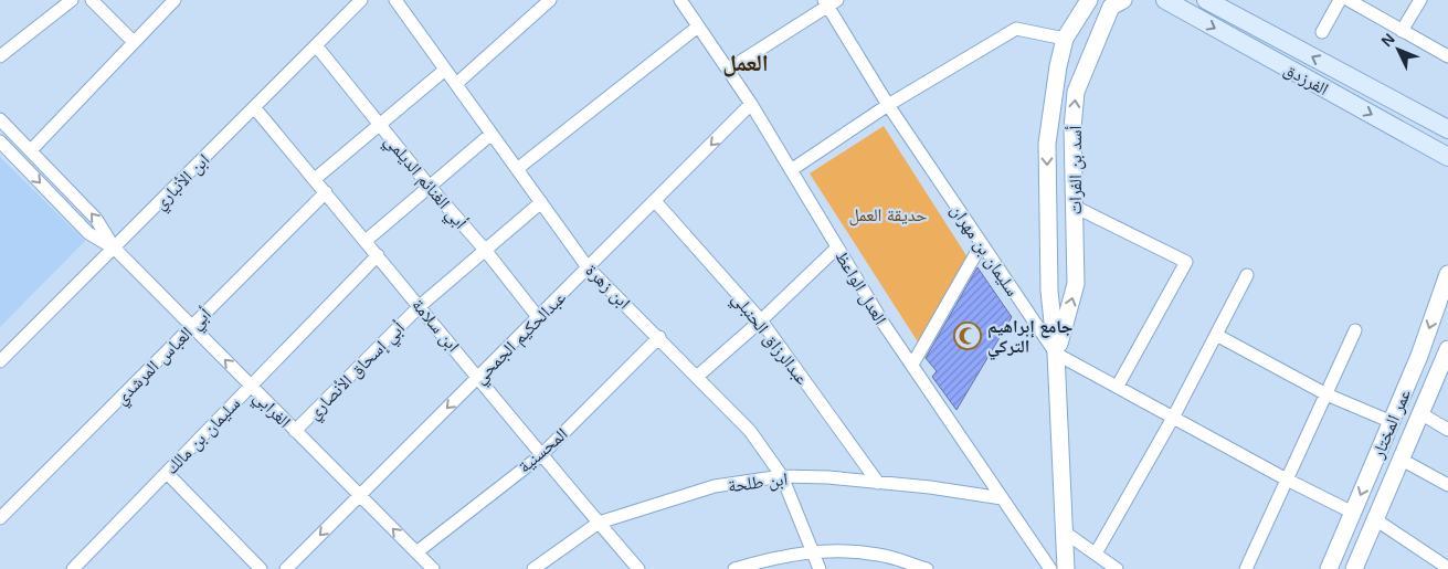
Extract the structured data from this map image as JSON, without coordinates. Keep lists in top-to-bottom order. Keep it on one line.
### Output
{"streets":{"main road":["الفرزدق"],"street":["أسد بن الفرات","ابن الأنباري","أبي الغنائم الديلمي","سليمان بن مهران","ابن زهرة","العدل الواعظ","ابن سلامة","عبدالحكيم الجمحي","عبدالرزاق الحنبلي","أبي العباس المرشدي","أبي إسحاق الأنصاري","الغرابي","عمر المختار","سليمان بن مالك","المحسنية","ابن طلحة"]},"crossings":[["أسد بن الفرات","سليمان بن مهران"],["ابن الأنباري","أبي الغنائم الديلمي"],["ابن الأنباري","ابن سلامة"],["ابن الأنباري","الغرابي"],["أبي الغنائم الديلمي","عبدالحكيم الجمحي"],["أبي الغنائم الديلمي","أبي إسحاق الأنصاري"],["سليمان بن مهران","عمر المختار"],["ابن زهرة","عبدالحكيم الجمحي"],["ابن زهرة","أبي إسحاق الأنصاري"],["ابن زهرة","المحسنية"],["ابن زهرة","ابن طلحة"],["العدل الواعظ","عبدالحكيم الجمحي"],["العدل الواعظ","ابن طلحة"],["ابن سلامة","عبدالحكيم الجمحي"],["ابن سلامة","أبي العباس المرشدي"],["ابن سلامة","أبي إسحاق الأنصاري"],["ابن سلامة","سليمان بن مالك"],["ابن سلامة","المحسنية"],["ابن سلامة","ابن طلحة"],["عبدالحكيم الجمحي","عبدالرزاق الحنبلي"],["عبدالحكيم الجمحي","الغرابي"],["عبدالرزاق الحنبلي","ابن طلحة"],["أبي العباس المرشدي","الغرابي"],["أبي إسحاق الأنصاري","الغرابي"],["الغرابي","سليمان بن مالك"],["الغرابي","المحسنية"]],"districts":["العمل"],"parks":["حديقة العمل"],"places":{"mosque":["جامع إبراهيم التركي"]},"north":"top left"}
